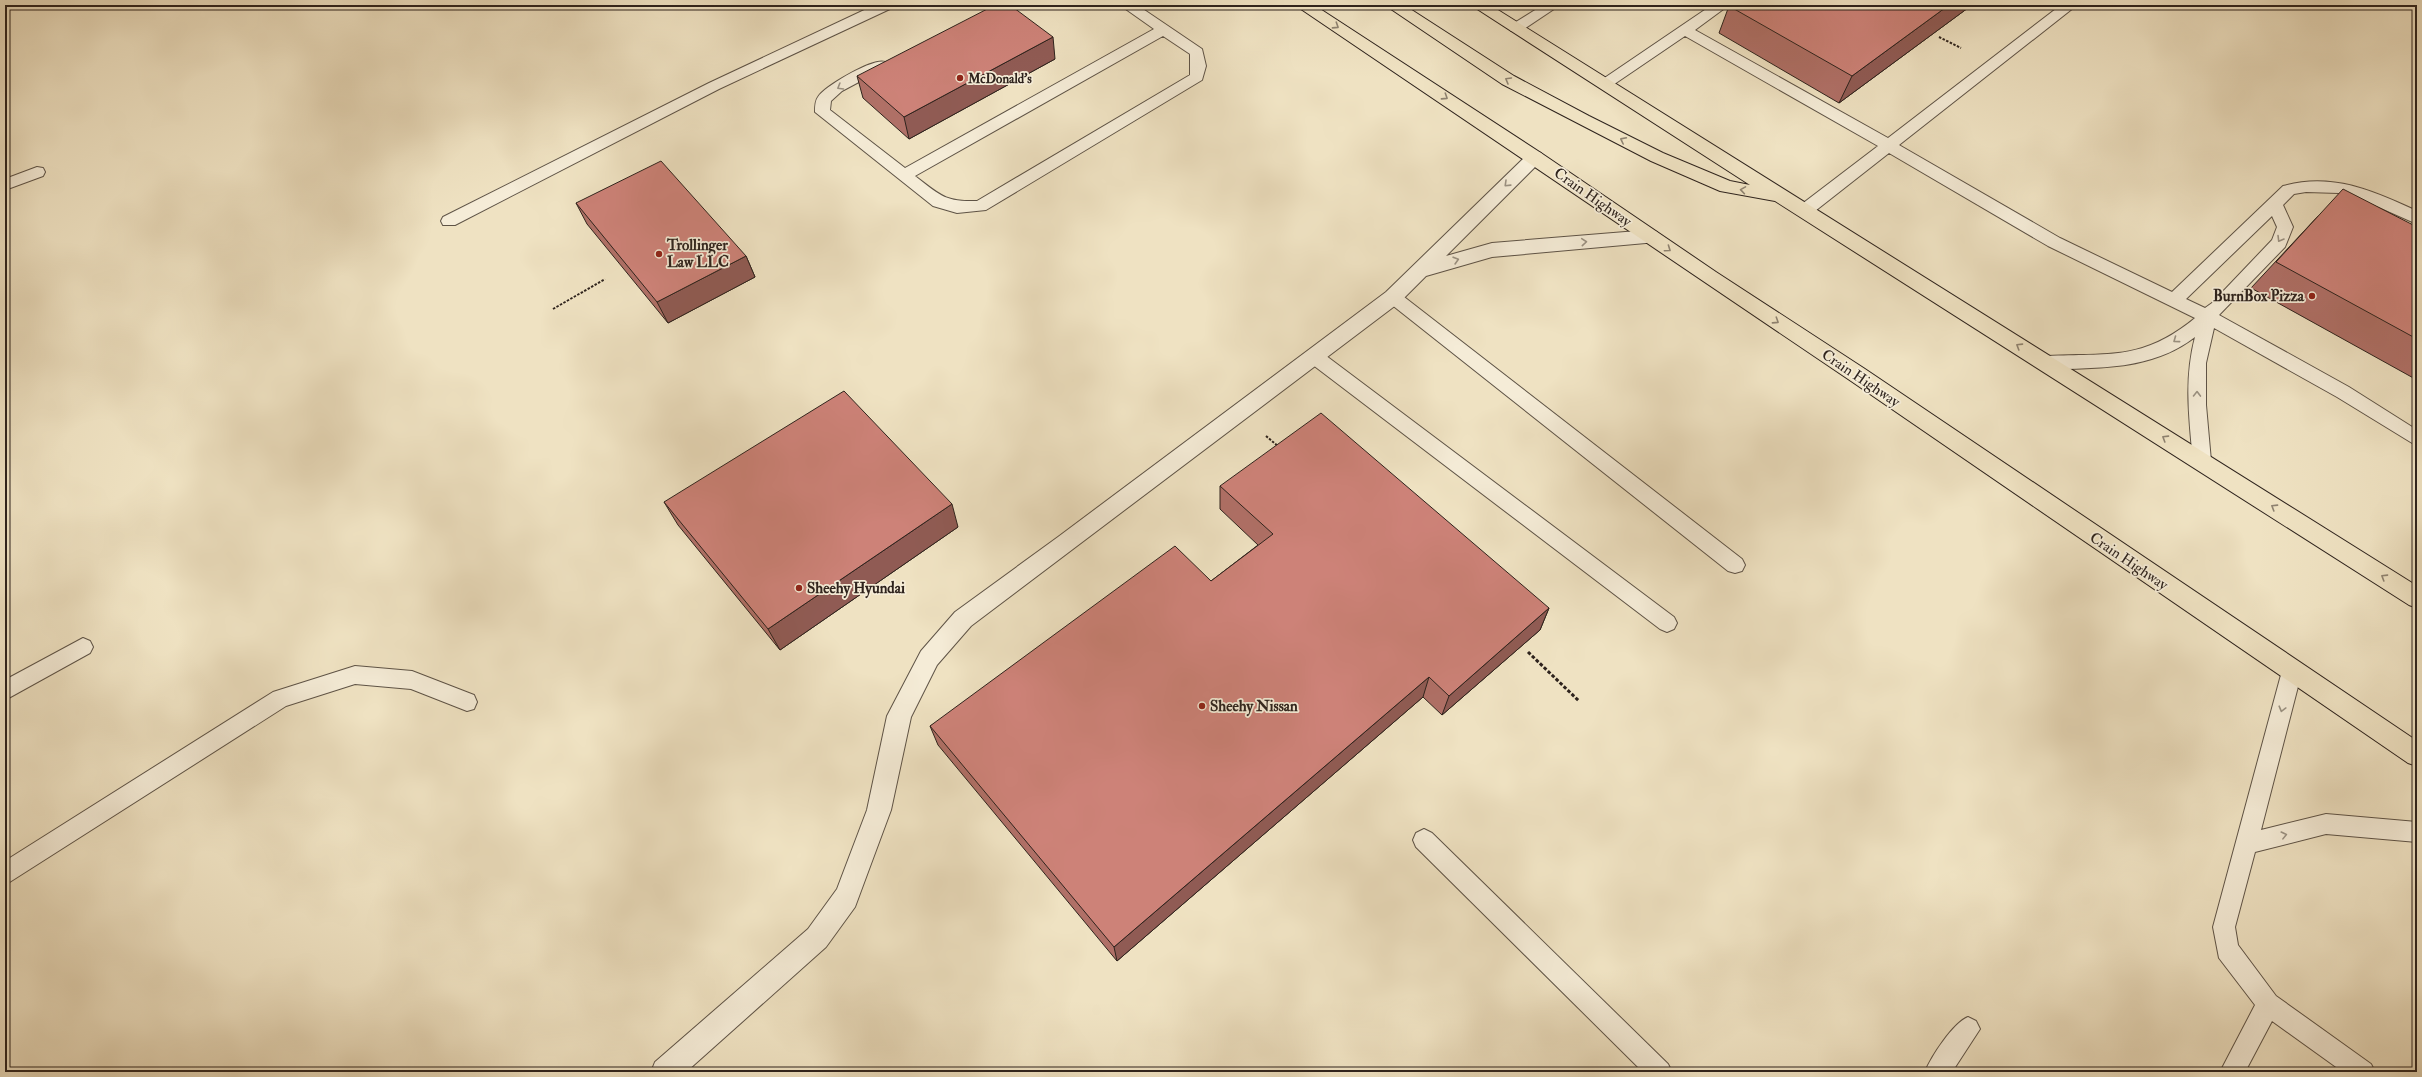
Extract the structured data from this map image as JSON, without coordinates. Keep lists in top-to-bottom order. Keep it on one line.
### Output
{"streets":{"highway":["Crain Highway"]},"places":["McDonald's","Trollinger Law LLC","BurnBox Pizza","Sheehy Hyundai","Sheehy Nissan"]}
